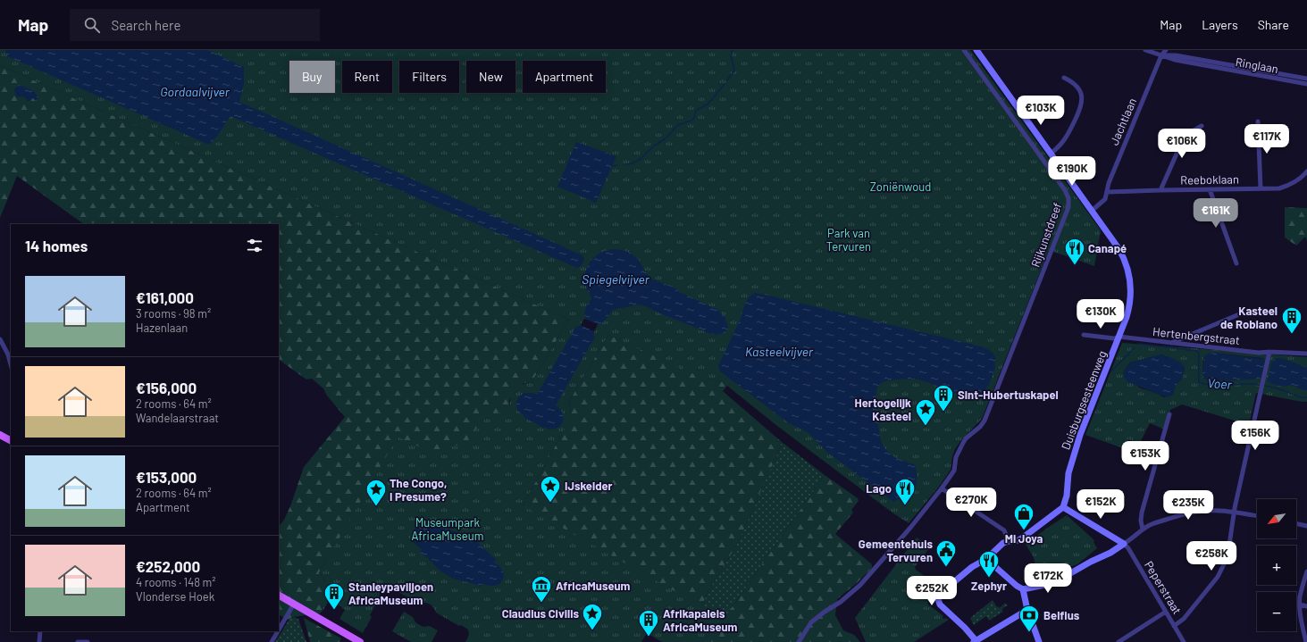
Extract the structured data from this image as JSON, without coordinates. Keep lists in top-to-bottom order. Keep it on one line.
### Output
{"streets":{"street":["Ringlaan","Jachtlaan","Reeboklaan","Rijkunstdreef","Hertenbergstraat","Duisburgsesteenweg","Peperstraat"]},"crossings":[["Ringlaan","Jachtlaan"],["Jachtlaan","Reeboklaan"],["Jachtlaan","Duisburgsesteenweg"],["Hertenbergstraat","Duisburgsesteenweg"]],"water":["Gordaalvijver","Spiegelvijver","Kasteelvijver","Voer"],"parks":["Zoniënwoud","Park van Tervuren","Museumpark AfricaMuseum"],"places":{"restaurant":["Canapé","Lago","Zephyr"],"building":["Kasteel de Robiano","Sint-Hubertuskapel","Stanleypaviljoen AfricaMuseum","Afrikapaleis AfricaMuseum"],"place":["Hertogelijk Kasteel","IJskelder","The Congo, I Presume?","Claudius Civilis"],"shop":["Mi Joya"],"public building":["Gemeentehuis Tervuren"],"museum":["AfricaMuseum"],"bank":["Belfius"]},"north":"bottom left","page":{"header":"Map","search":"Search here","nav":["Map","Layers","Share"],"chip":["Buy","Rent","Filters","New","Apartment"],"price":["€103K","€117K","€106K","€190K","€161K","€130K","€156K","€153K","€270K","€152K","€235K","€258K","€172K","€252K"],"heading":"14 homes","list":[{"name":"€161,000","note":"3 rooms · 98 m² · Hazenlaan"},{"name":"€156,000","note":"2 rooms · 64 m² · Wandelaarstraat"},{"name":"€153,000","note":"2 rooms · 64 m² · Apartment"},{"name":"€252,000","note":"4 rooms · 148 m² · Vlonderse Hoek"}],"map_buttons":["+","−"]}}
